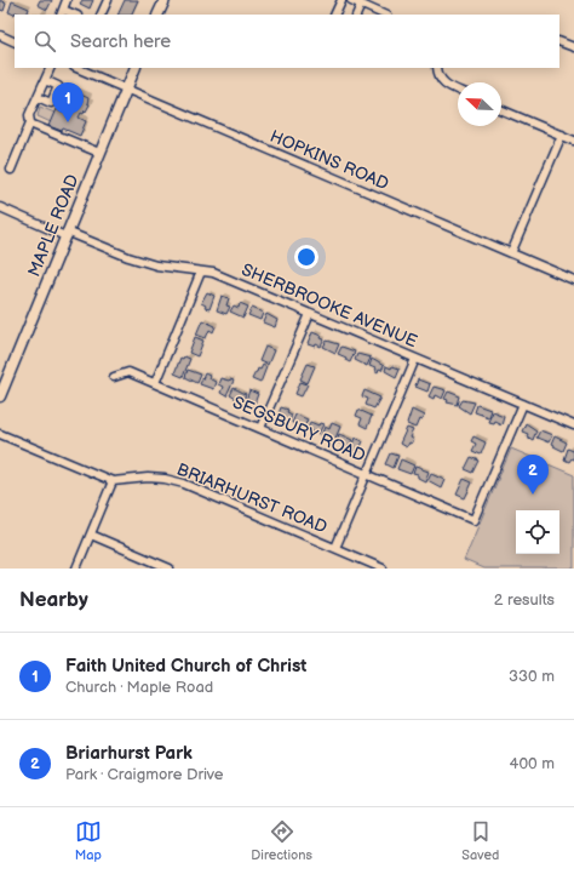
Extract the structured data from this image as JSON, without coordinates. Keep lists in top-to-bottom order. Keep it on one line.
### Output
{"streets":{"main road":["MAPLE ROAD"],"street":["HOPKINS ROAD","SHERBROOKE AVENUE","SEGSBURY ROAD","BRIARHURST ROAD"]},"crossings":[["HOPKINS ROAD","MAPLE ROAD"],["MAPLE ROAD","SHERBROOKE AVENUE"],["SHERBROOKE AVENUE","SEGSBURY ROAD"]],"north":"top left","page":{"search":"Search here","pins":["1","2"],"heading":["Nearby","2 results"],"list":[{"mark":"1","name":"Faith United Church of Christ","note":"Church · Maple Road","value":"330 m"},{"mark":"2","name":"Briarhurst Park","note":"Park · Craigmore Drive","value":"400 m"}],"nav":["Map","Directions","Saved"]}}
